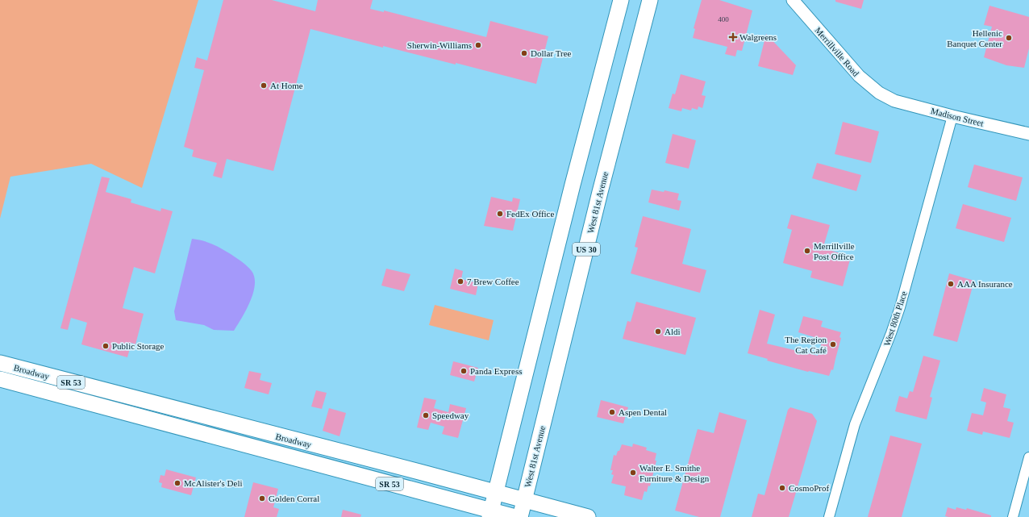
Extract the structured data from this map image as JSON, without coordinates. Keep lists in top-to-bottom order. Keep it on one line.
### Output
{"streets":{"main road":["West 81st Avenue","US 30","Broadway","SR 53"],"street":["Merrillville Road","Madison Street","West 80th Place"]},"crossings":[["Merrillville Road","Madison Street"],["Madison Street","West 80th Place"],["West 81st Avenue","US 30"],["West 81st Avenue","Broadway"],["US 30","Broadway"]],"places":{"health":["Walgreens"],"other":["Hellenic Banquet Center","Sherwin-Williams","Dollar Tree","At Home","FedEx Office","Merrillville Post Office","7 Brew Coffee","AAA Insurance","Aldi","The Region Cat Café","Public Storage","Panda Express","Aspen Dental","Speedway","Walter E. Smithe Furniture & Design","McAlister's Deli","CosmoProf","Golden Corral"]},"house_numbers":["400"]}
